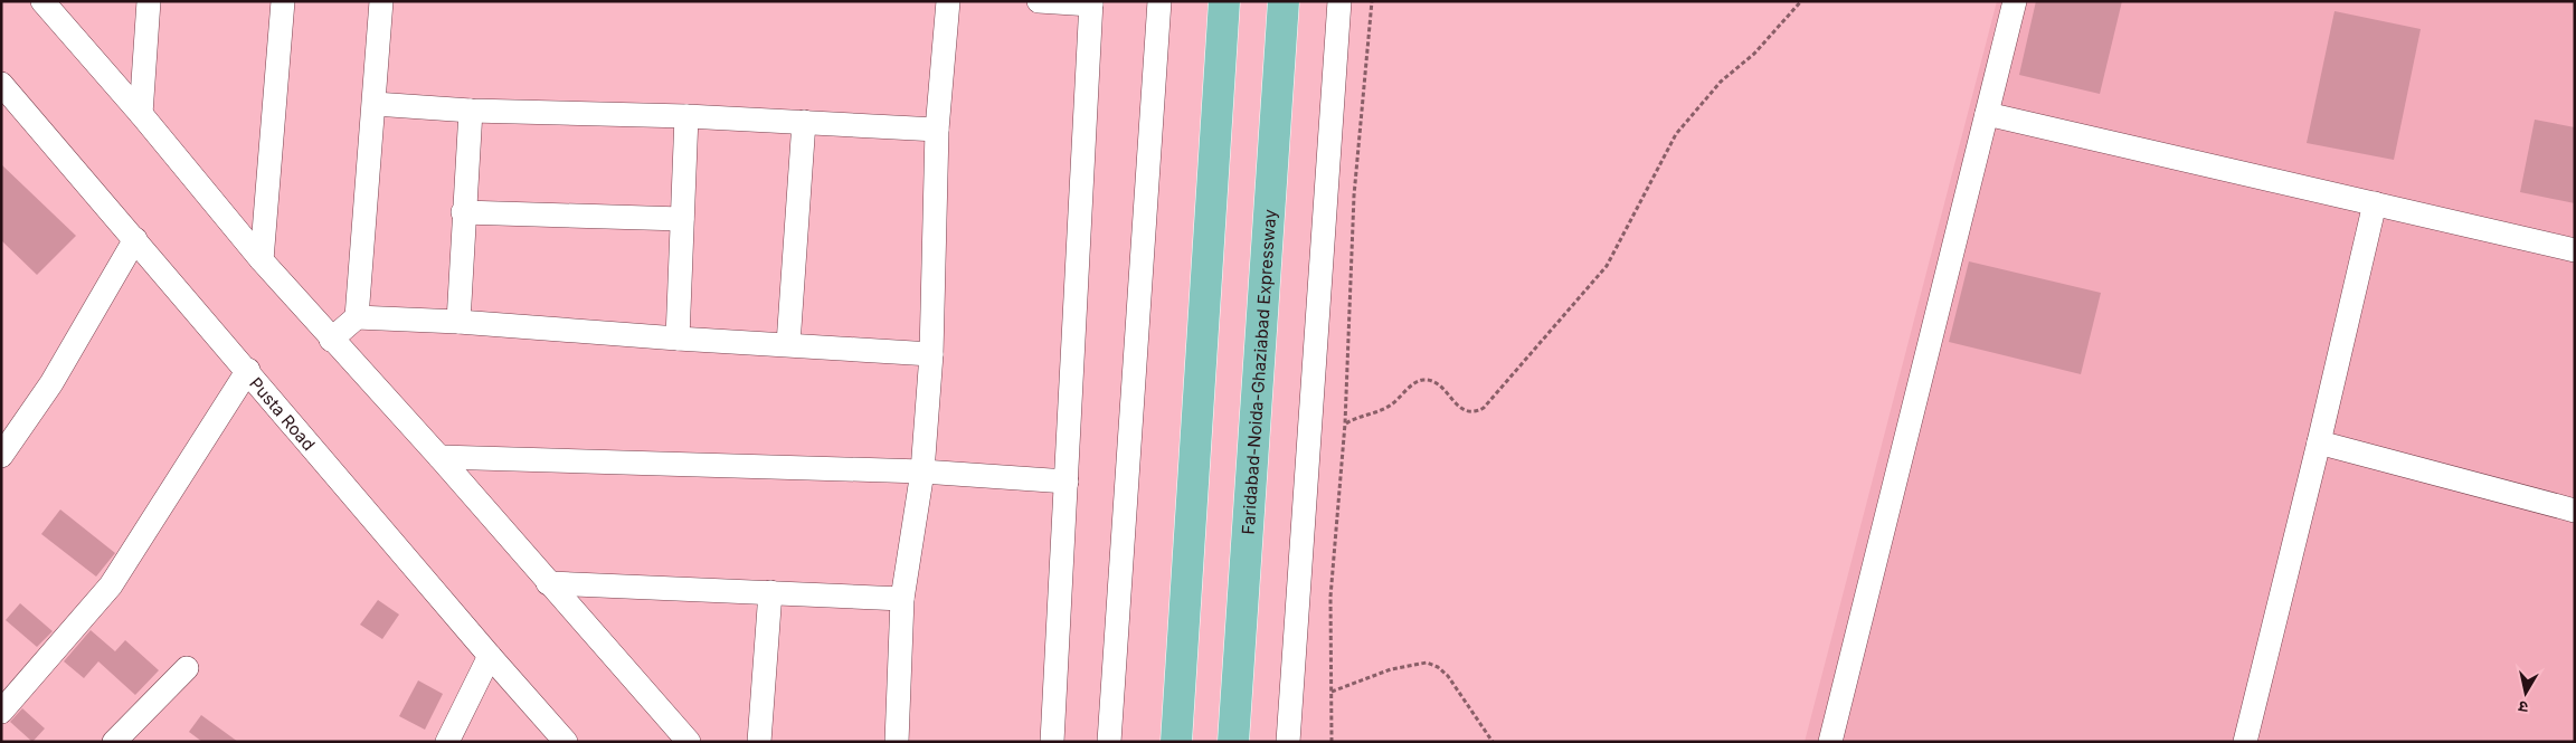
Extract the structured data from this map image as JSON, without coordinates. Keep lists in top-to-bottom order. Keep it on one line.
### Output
{"streets":{"main road":["Faridabad-Noida-Ghaziabad Expressway"],"street":["Pusta Road"]},"north":"bottom"}
